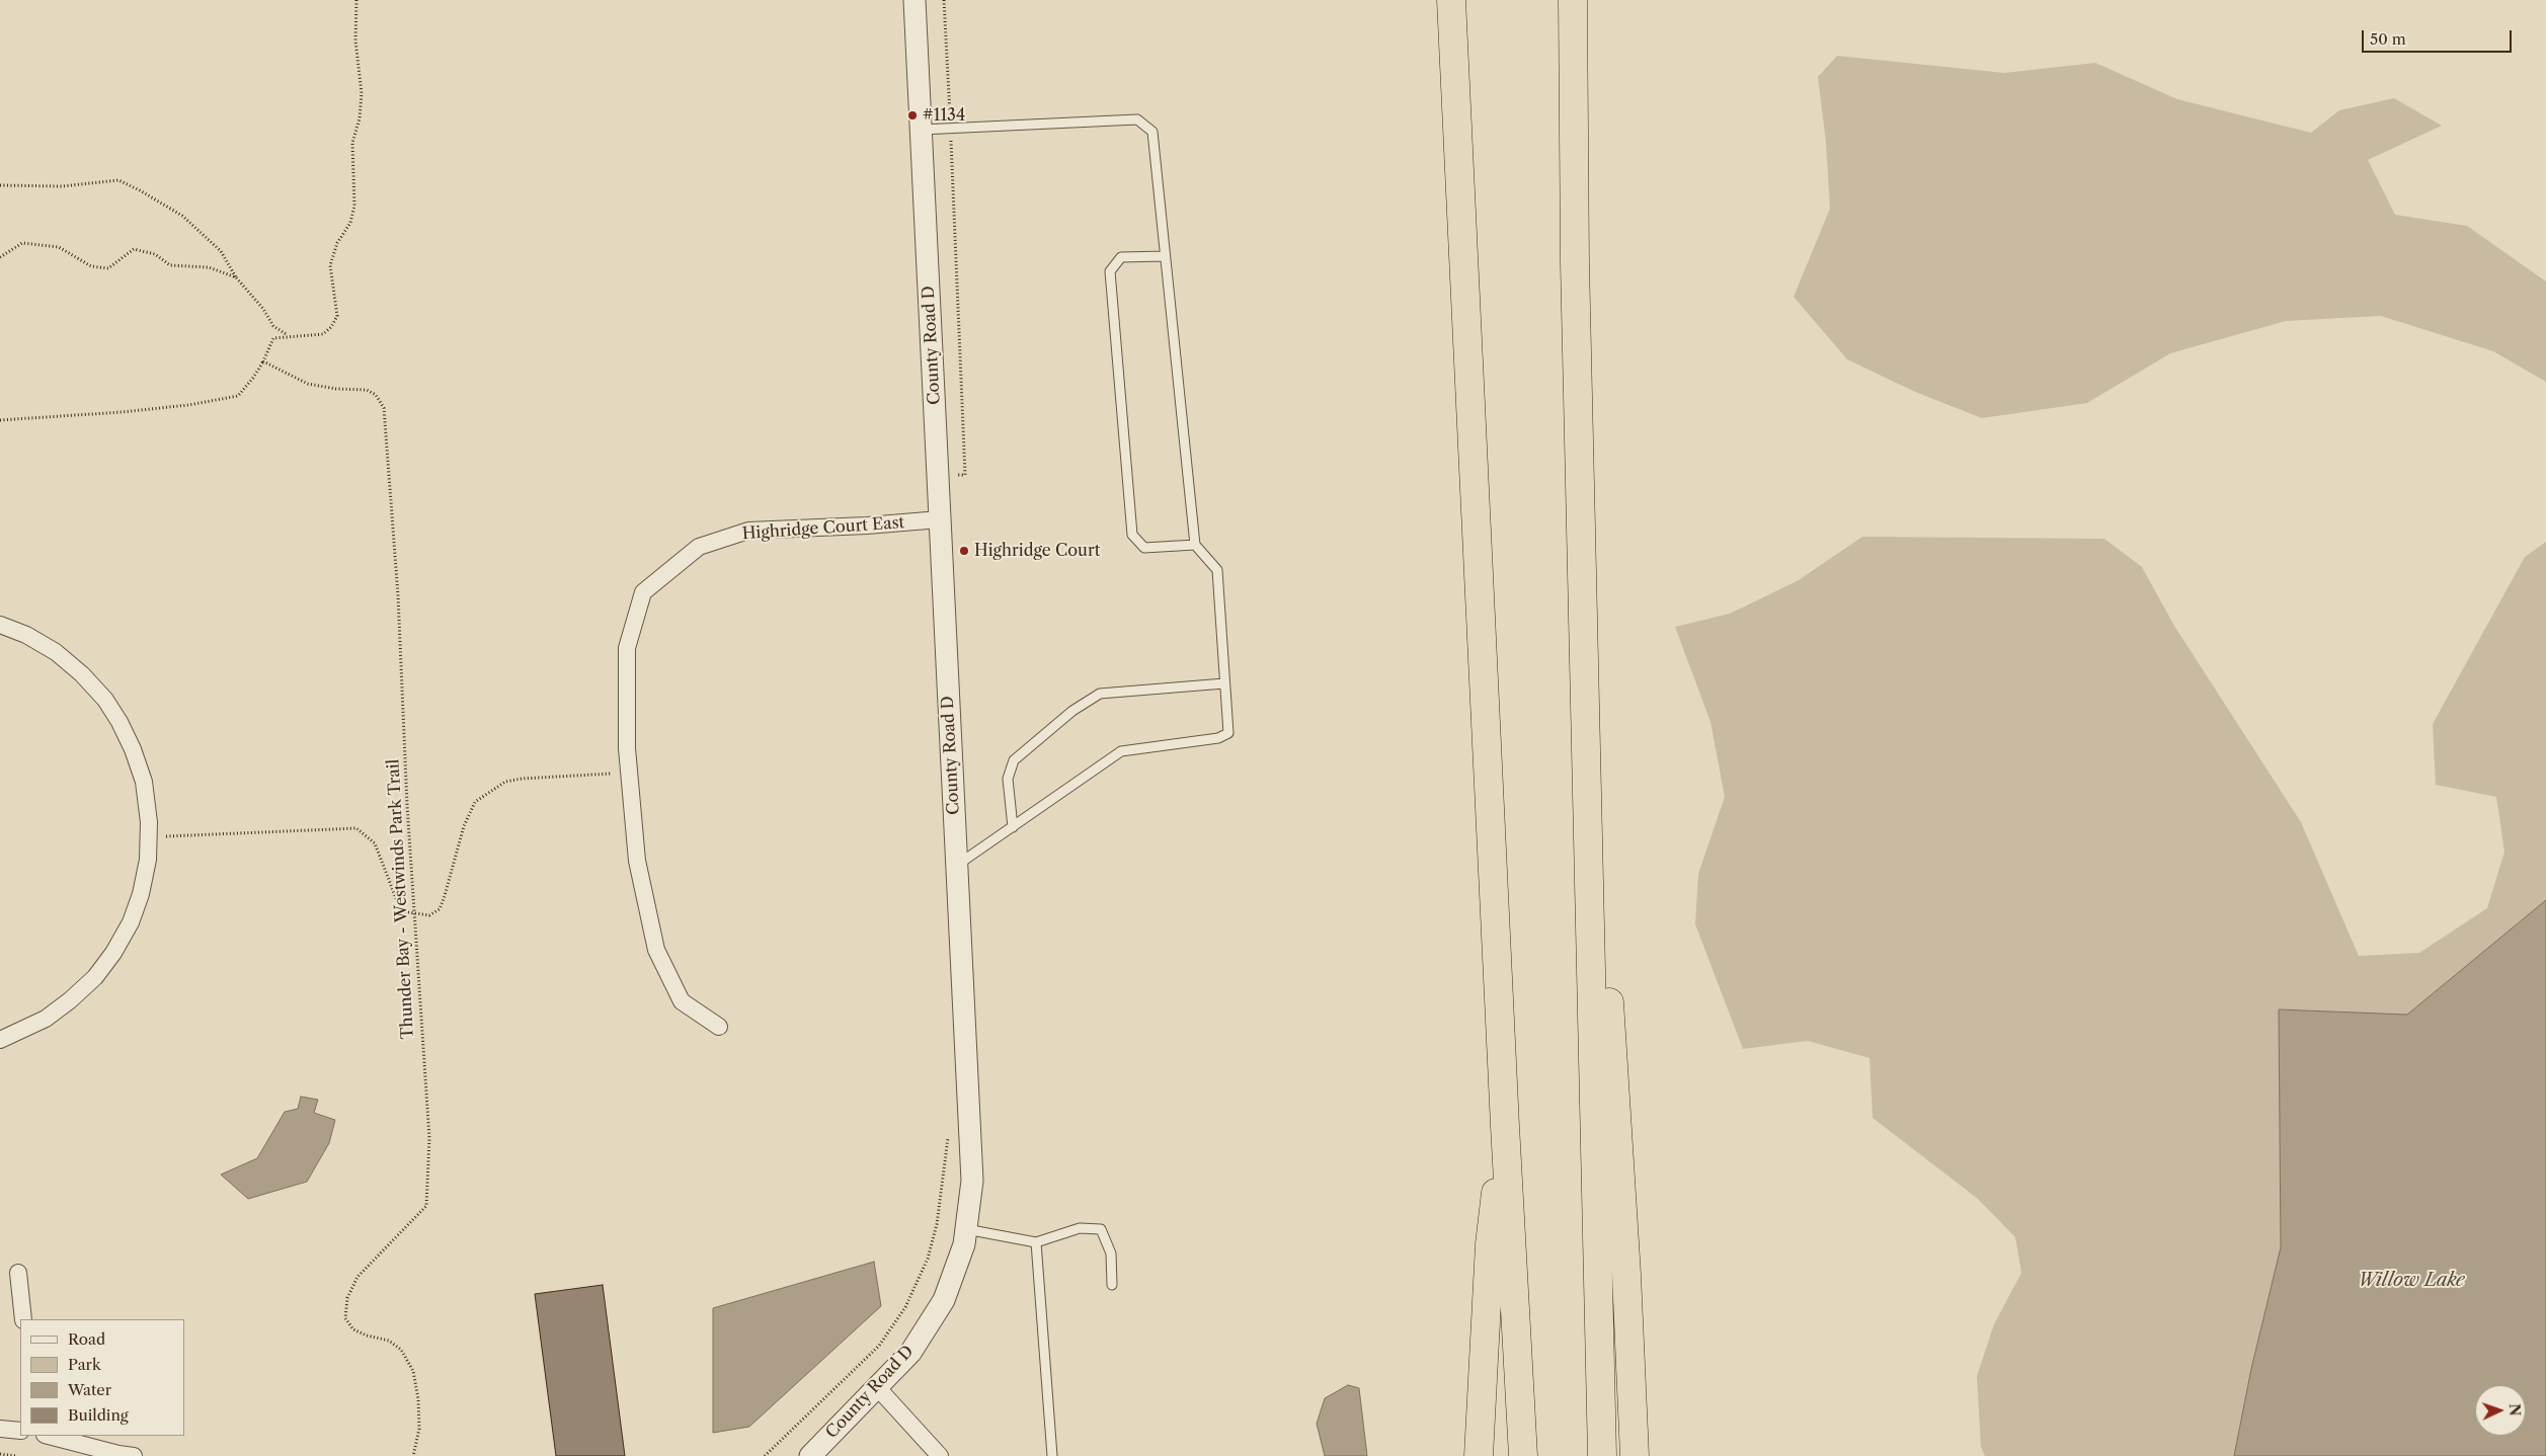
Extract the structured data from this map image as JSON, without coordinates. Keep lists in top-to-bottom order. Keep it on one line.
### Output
{"streets":{"street":["County Road D","Highridge Court East"],"path":["Thunder Bay - Westwinds Park Trail"]},"crossings":[["County Road D","Highridge Court East"]],"water":["Willow Lake"],"places":["#1134","Highridge Court"],"legend":["Road","Park","Water","Building"],"scale_bar":"50 m","north":"right"}
